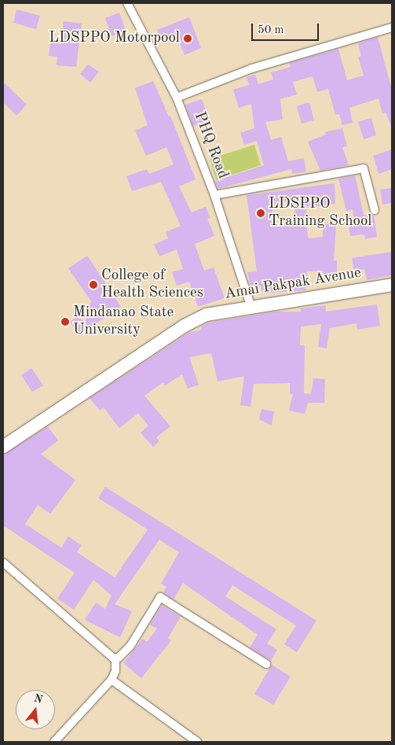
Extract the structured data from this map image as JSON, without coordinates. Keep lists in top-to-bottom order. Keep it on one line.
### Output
{"streets":{"highway":["Amai Pakpak Avenue"],"street":["PHQ Road"]},"crossings":[["PHQ Road","Amai Pakpak Avenue"]],"places":["LDSPPO Motorpool","LDSPPO Training School","College of Health Sciences","Mindanao State University"],"scale_bar":"50 m","north":"top"}
